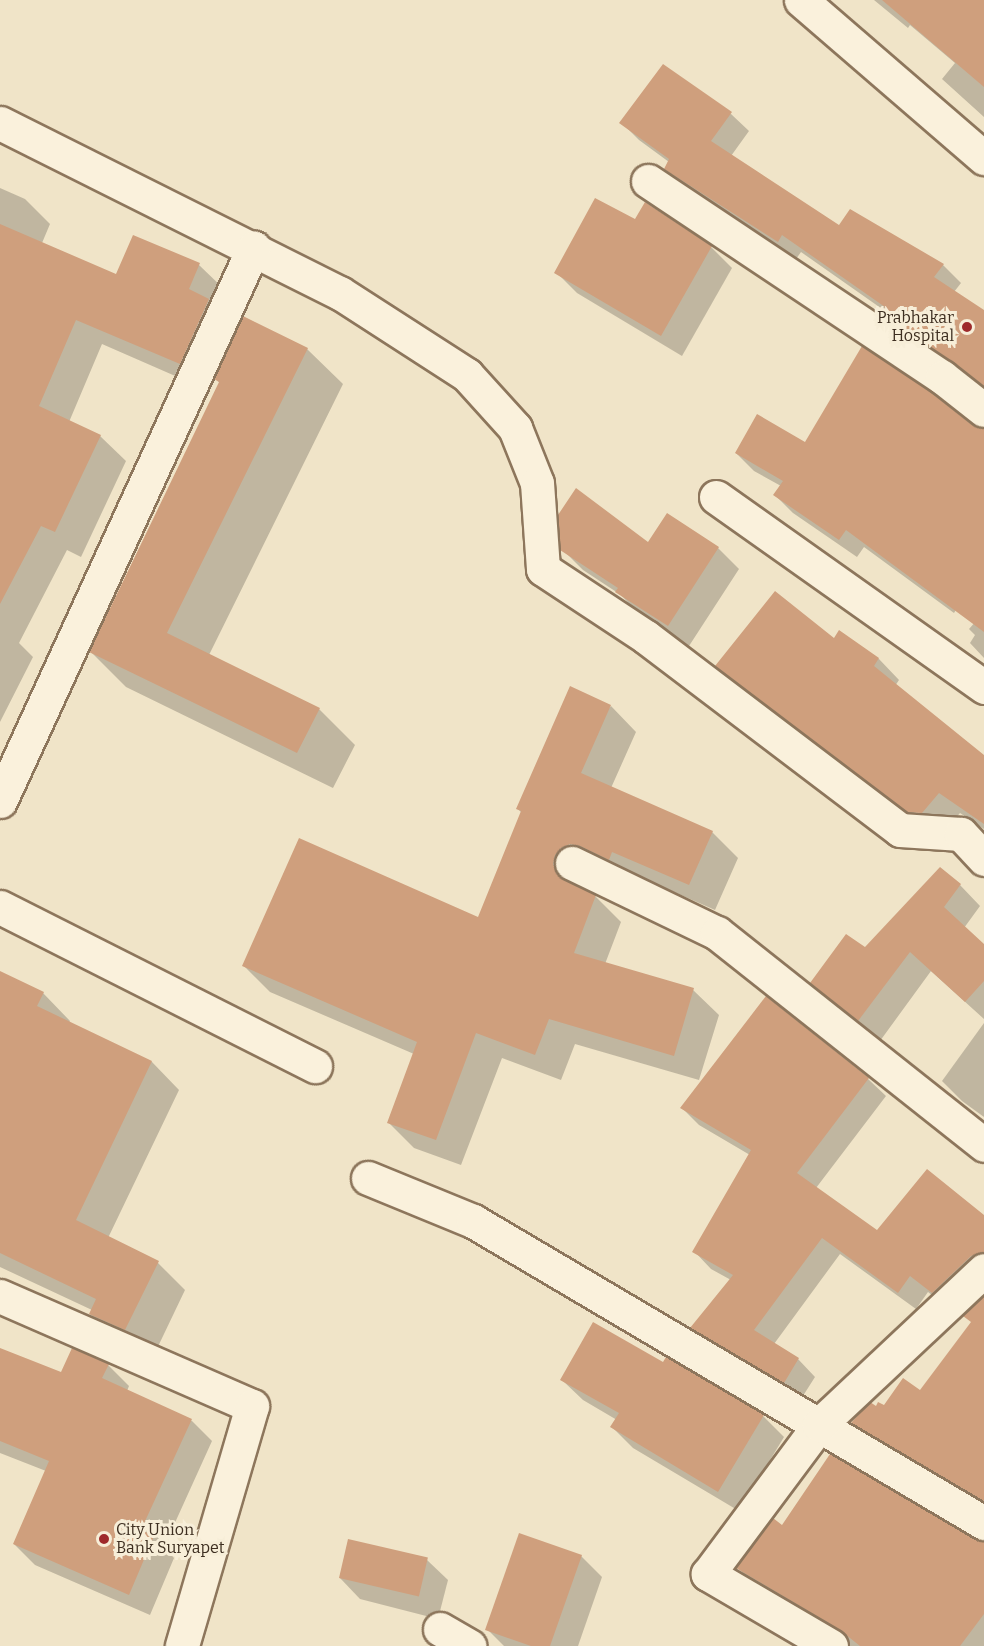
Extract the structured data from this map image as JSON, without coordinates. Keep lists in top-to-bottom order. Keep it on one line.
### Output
{"places":["Prabhakar Hospital","City Union Bank Suryapet"]}
